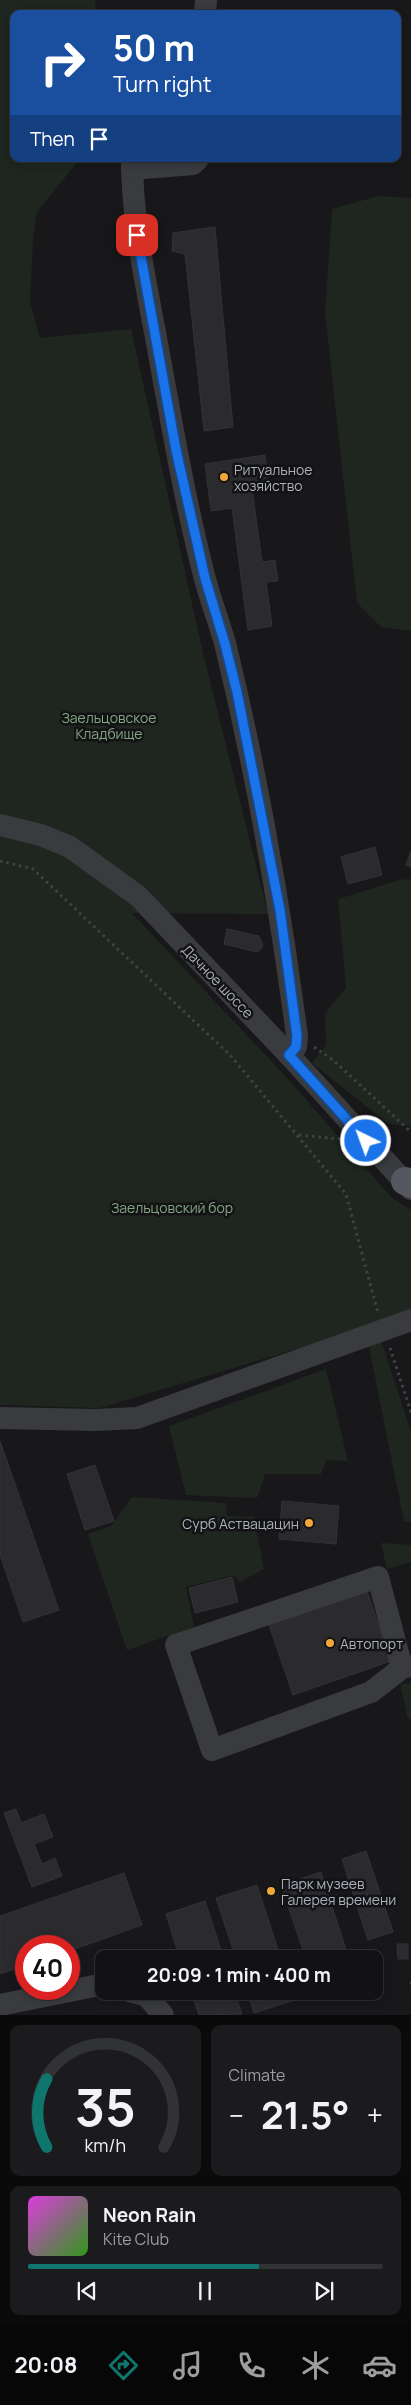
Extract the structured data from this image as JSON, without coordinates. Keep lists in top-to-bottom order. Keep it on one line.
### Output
{"streets":{"street":["Дачное шоссе"]},"parks":["Заельцовское Кладбище","Заельцовский бор"],"places":["Ритуальное хозяйство","Сурб Аствацацин","Автопорт","Парк музеев Галерея времени"],"page":{"turn":["50 m","Turn right"],"then":"Then","limit":"40","trip":"20:09 · 1 min · 400 m","tile":"Climate","heat":["−","21.5°","+"],"song":["Neon Rain","Kite Club"],"tabs":"20:08","gauge":["35","km/h"]}}
